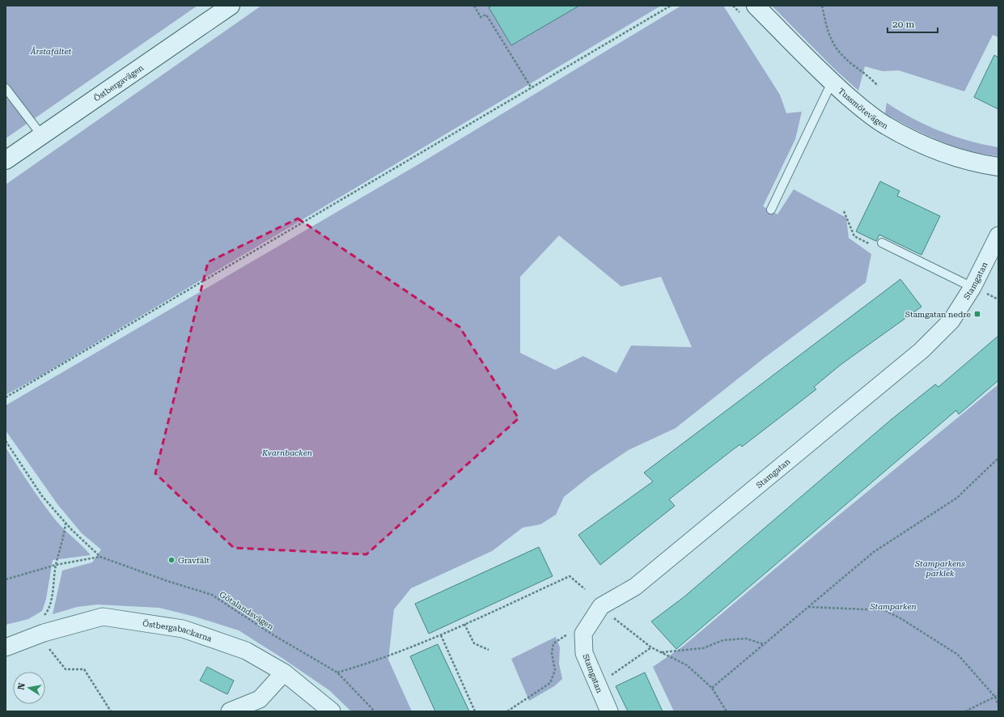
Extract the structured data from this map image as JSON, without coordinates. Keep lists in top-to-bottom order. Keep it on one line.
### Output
{"streets":{"street":["Östbergavägen","Tussmötevägen","Stamgatan","Östbergabackarna"],"path":["Götalandsvägen"]},"parks":["Årstafältet","Kvarnbacken","Stamparkens parklek","Stamparken"],"places":{"transit":["Stamgatan nedre"],"other":["Gravfält"]},"scale_bar":"20 m","north":"left"}
